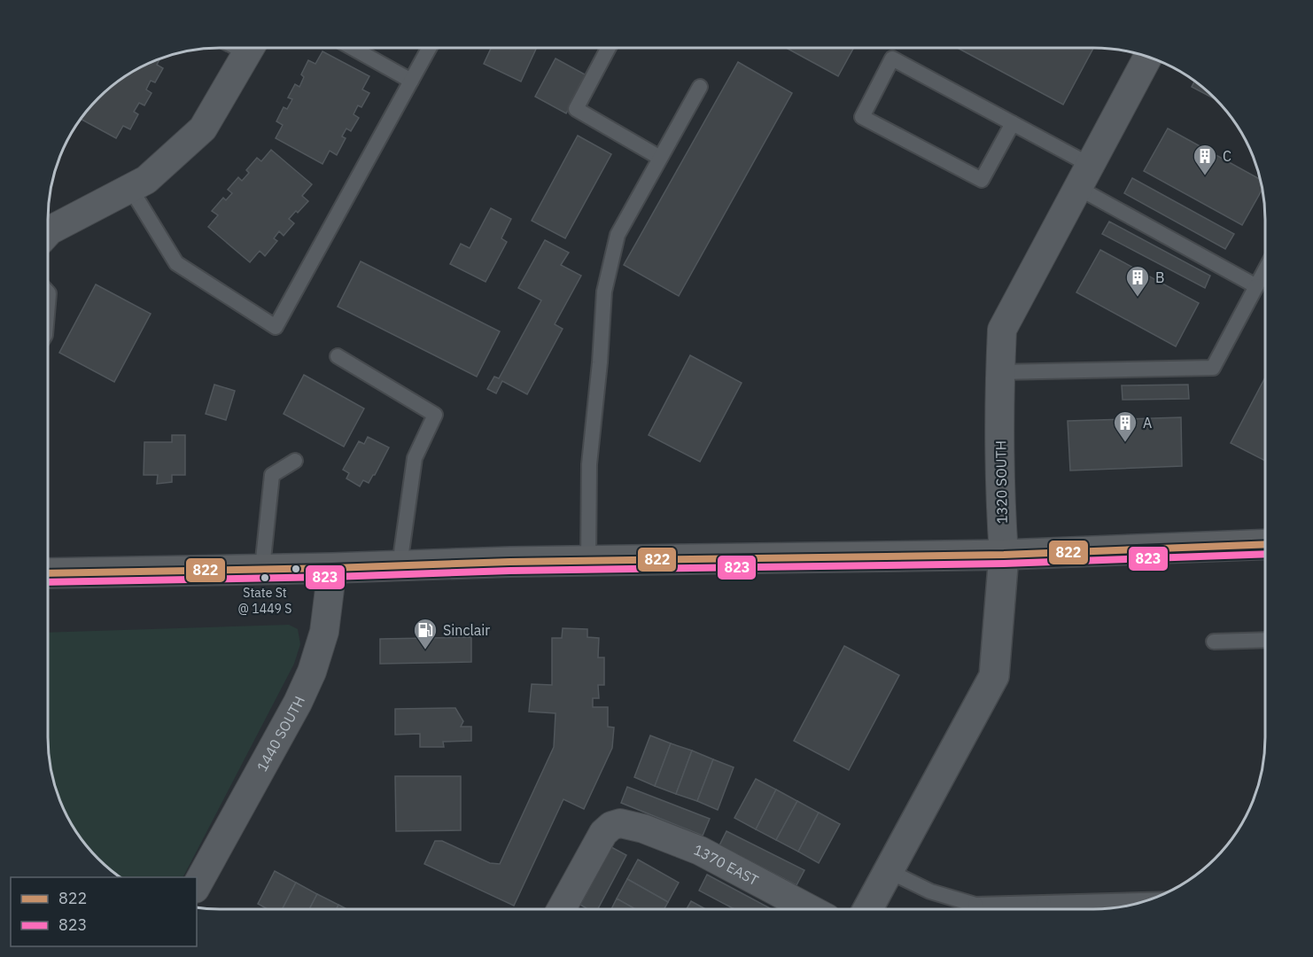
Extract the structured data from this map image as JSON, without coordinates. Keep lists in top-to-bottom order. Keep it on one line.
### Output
{"streets":{"street":["1320 SOUTH","1440 SOUTH","1370 EAST"]},"places":{"building":["C","B","A"],"other":["State St @ 1449 S"],"fuel station":["Sinclair"]},"lines":["transit line 822","transit line 823"],"legend":["822","823"]}
